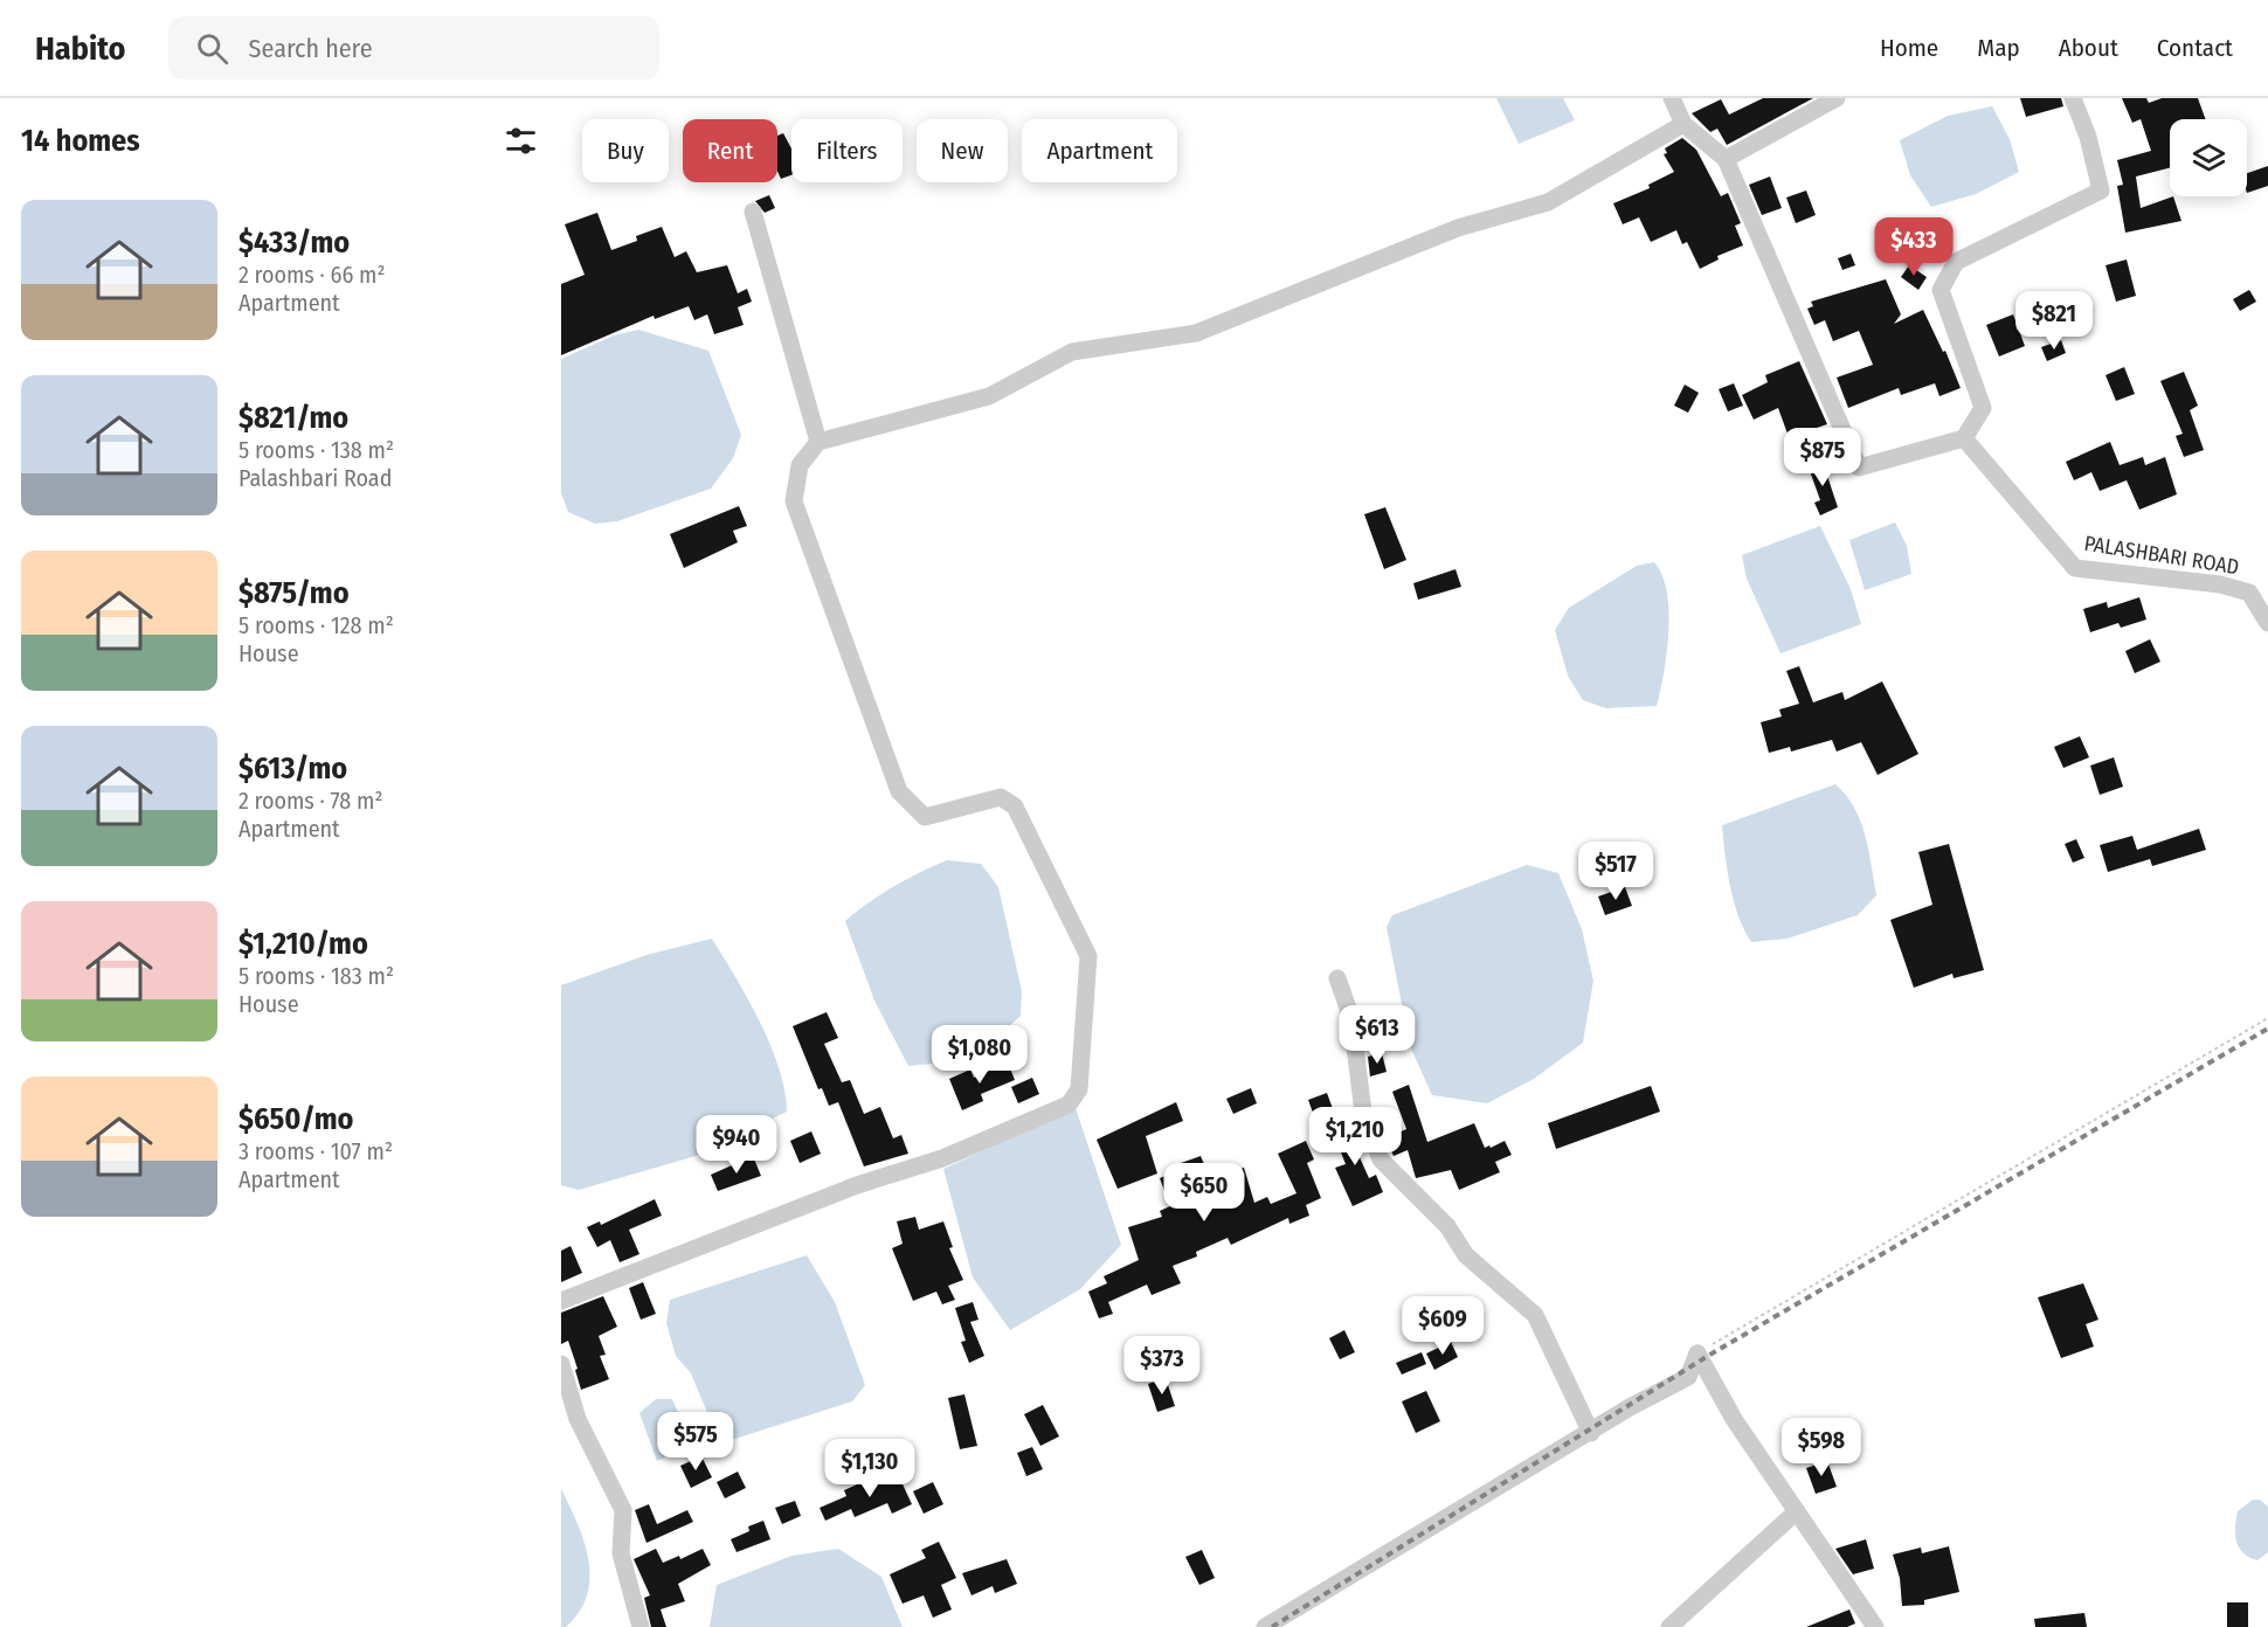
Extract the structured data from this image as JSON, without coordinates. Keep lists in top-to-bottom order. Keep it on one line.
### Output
{"streets":{"street":["PALASHBARI ROAD"]},"page":{"header":"Habito","search":"Search here","nav":["Home","Map","About","Contact"],"heading":"14 homes","chip":["Buy","Rent","Filters","New","Apartment"],"list":[{"name":"$433/mo","note":"2 rooms · 66 m² · Apartment"},{"name":"$821/mo","note":"5 rooms · 138 m² · Palashbari Road"},{"name":"$875/mo","note":"5 rooms · 128 m² · House"},{"name":"$613/mo","note":"2 rooms · 78 m² · Apartment"},{"name":"$1,210/mo","note":"5 rooms · 183 m² · House"},{"name":"$650/mo","note":"3 rooms · 107 m² · Apartment"}],"price":["$433","$821","$875","$517","$613","$1,080","$1,210","$940","$650","$609","$373","$575","$598","$1,130"]}}
